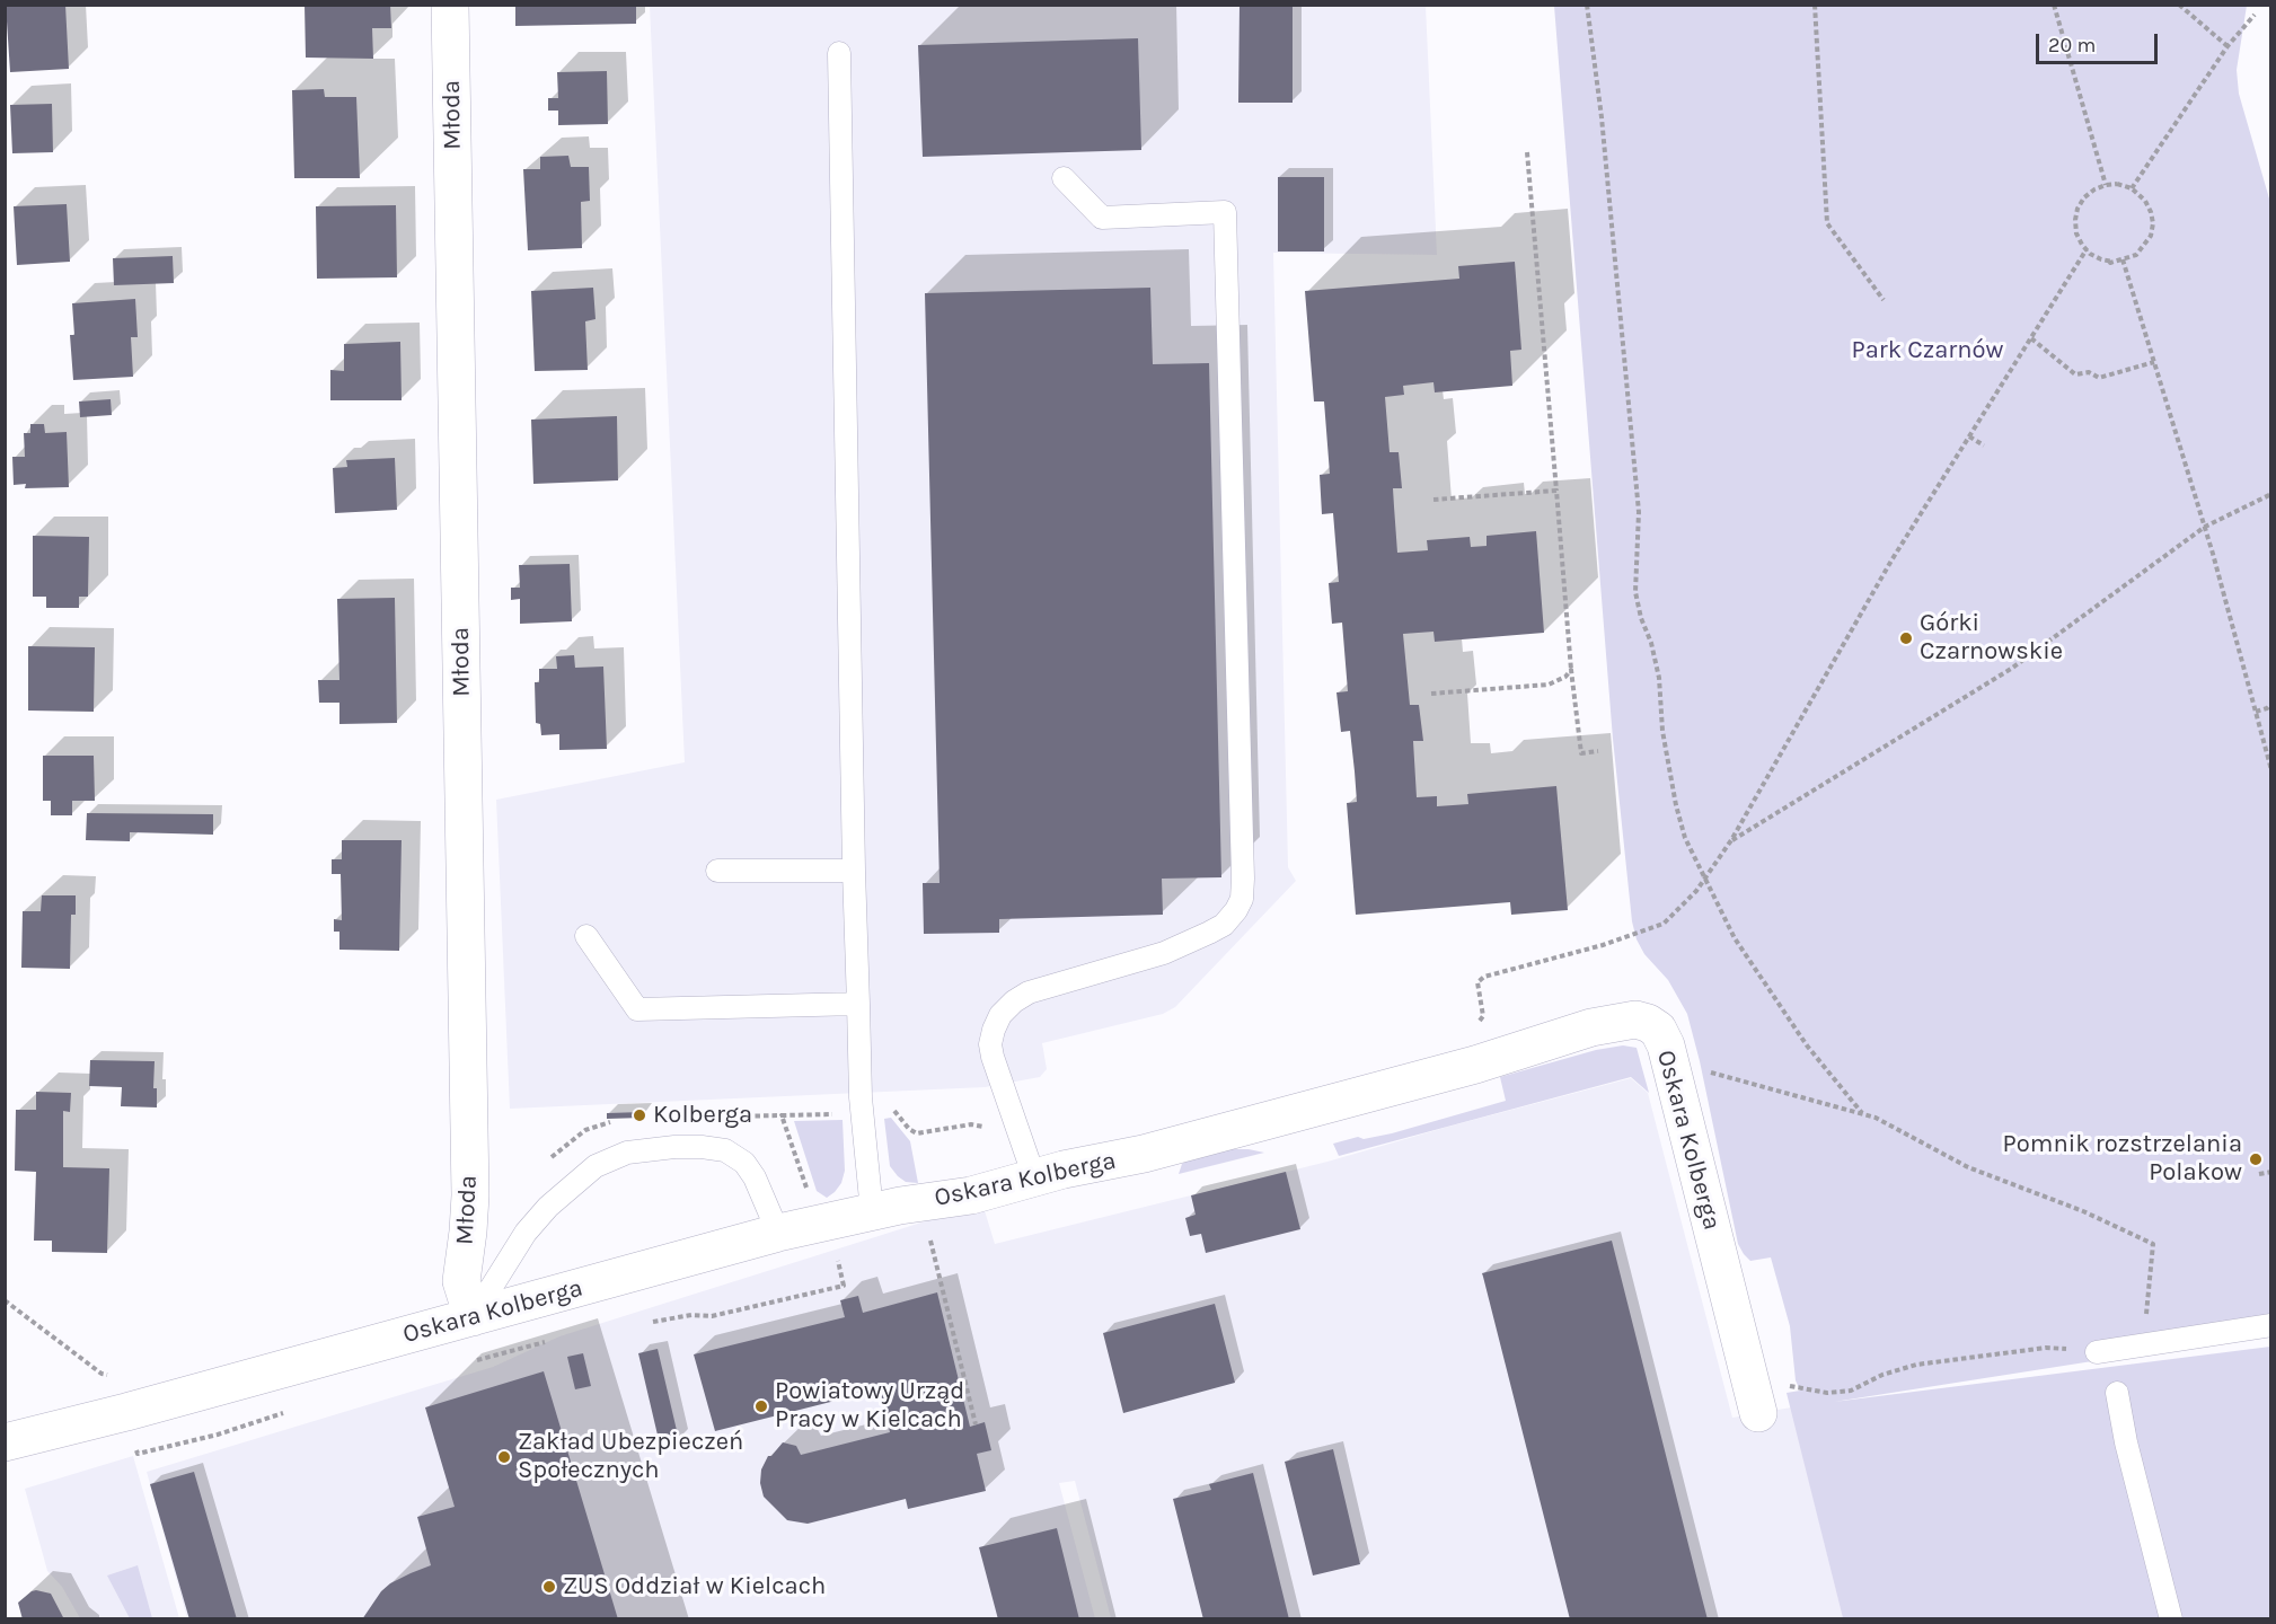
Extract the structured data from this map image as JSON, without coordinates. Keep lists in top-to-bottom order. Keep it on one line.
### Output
{"streets":{"street":["Młoda","Oskara Kolberga"]},"crossings":[["Młoda","Oskara Kolberga"]],"parks":["Park Czarnów"],"places":["Górki Czarnowskie","Kolberga","Pomnik rozstrzelania Polakow","Powiatowy Urząd Pracy w Kielcach","Zakład Ubezpieczeń Społecznych","ZUS Oddział w Kielcach"],"scale_bar":"20 m"}
